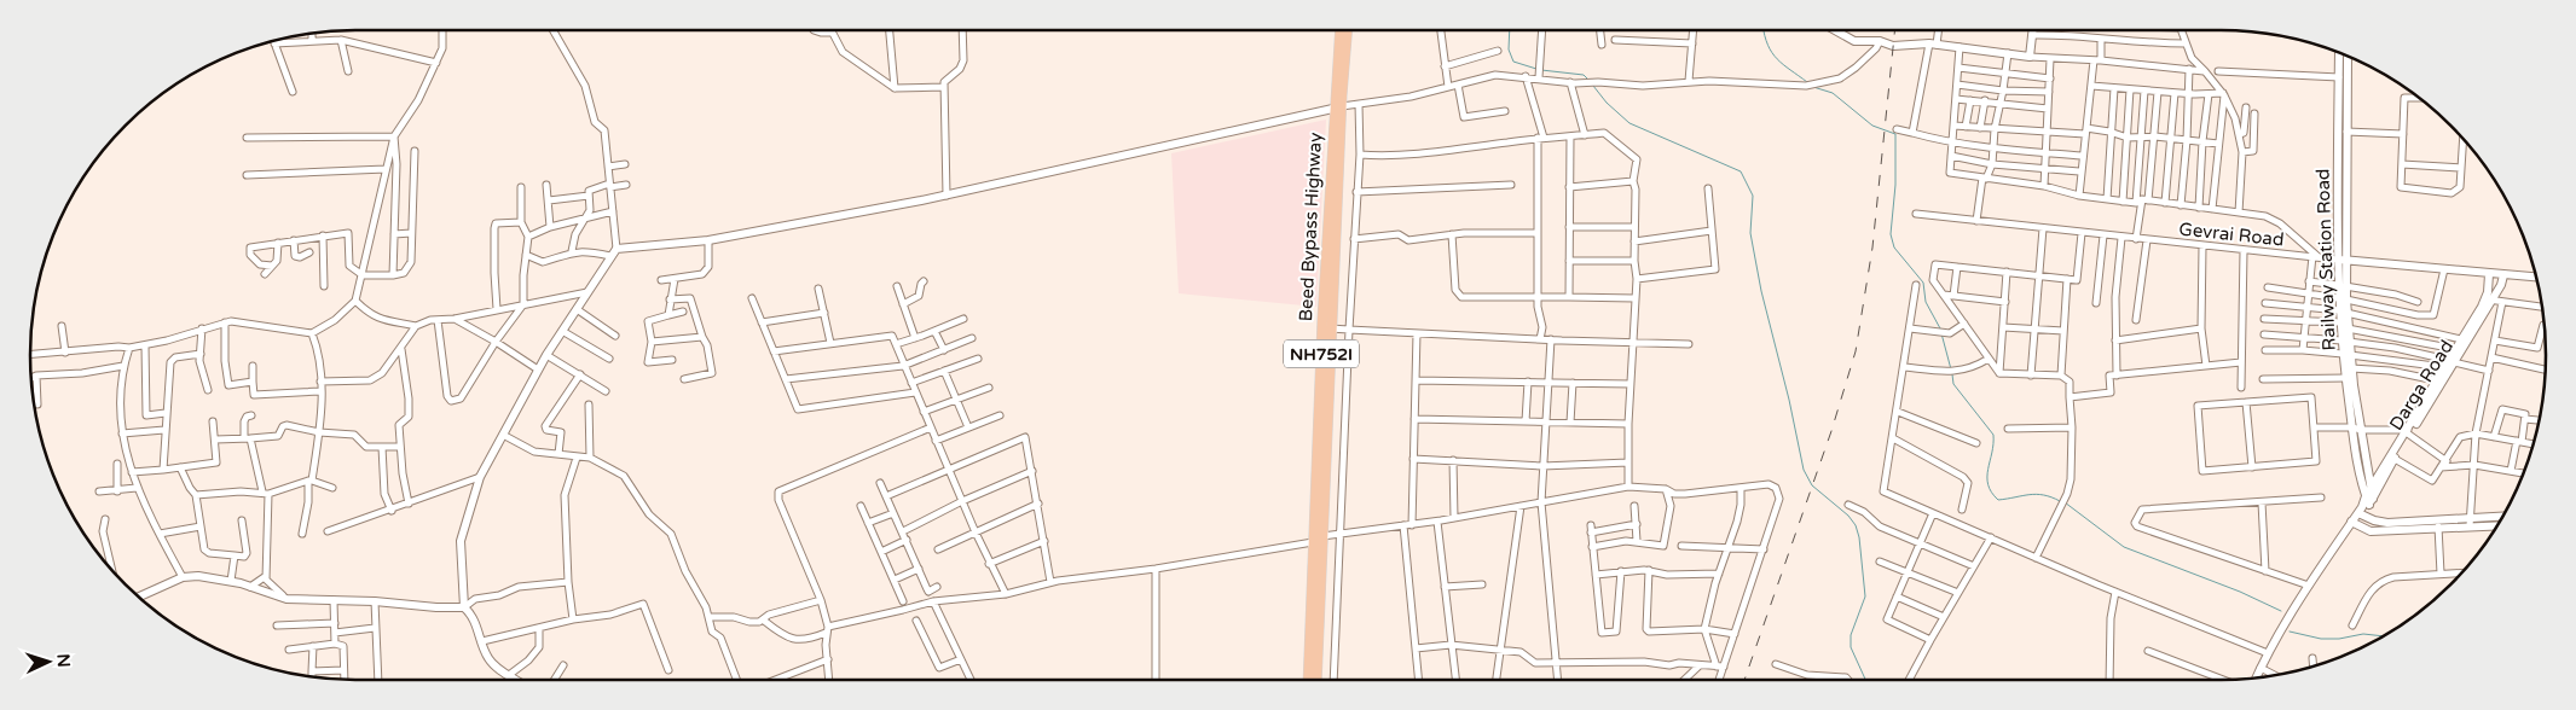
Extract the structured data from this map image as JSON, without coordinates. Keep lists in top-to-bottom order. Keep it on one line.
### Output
{"streets":{"highway":["Beed Bypass Highway","NH752I"],"street":["Gevrai Road","Railway Station Road","Darga Road"]},"crossings":[["Gevrai Road","Railway Station Road"],["Gevrai Road","Darga Road"],["Railway Station Road","Darga Road"]],"north":"right"}
